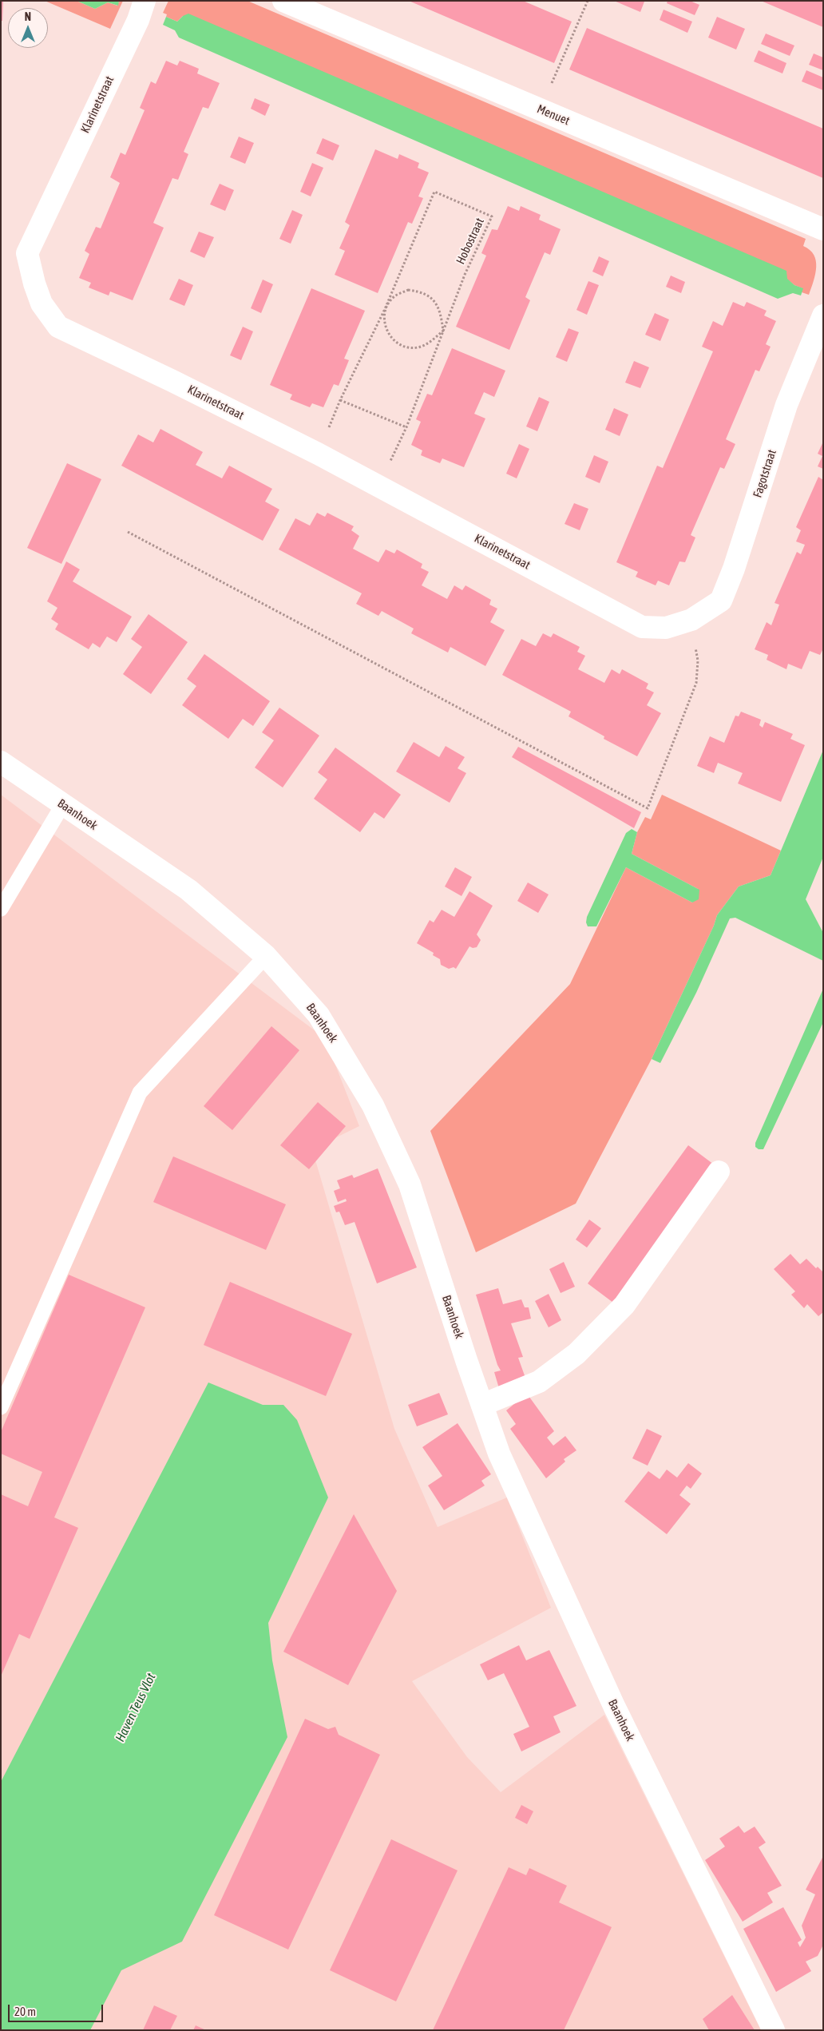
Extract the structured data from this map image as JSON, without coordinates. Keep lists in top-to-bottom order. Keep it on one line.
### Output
{"streets":{"street":["Klarinetstraat","Menuet","Fagotstraat","Baanhoek"],"path":["Hobostraat"]},"crossings":[["Klarinetstraat","Hobostraat"],["Klarinetstraat","Fagotstraat"]],"water":["Haven Teus Vlot"],"scale_bar":"20 m","north":"top"}
